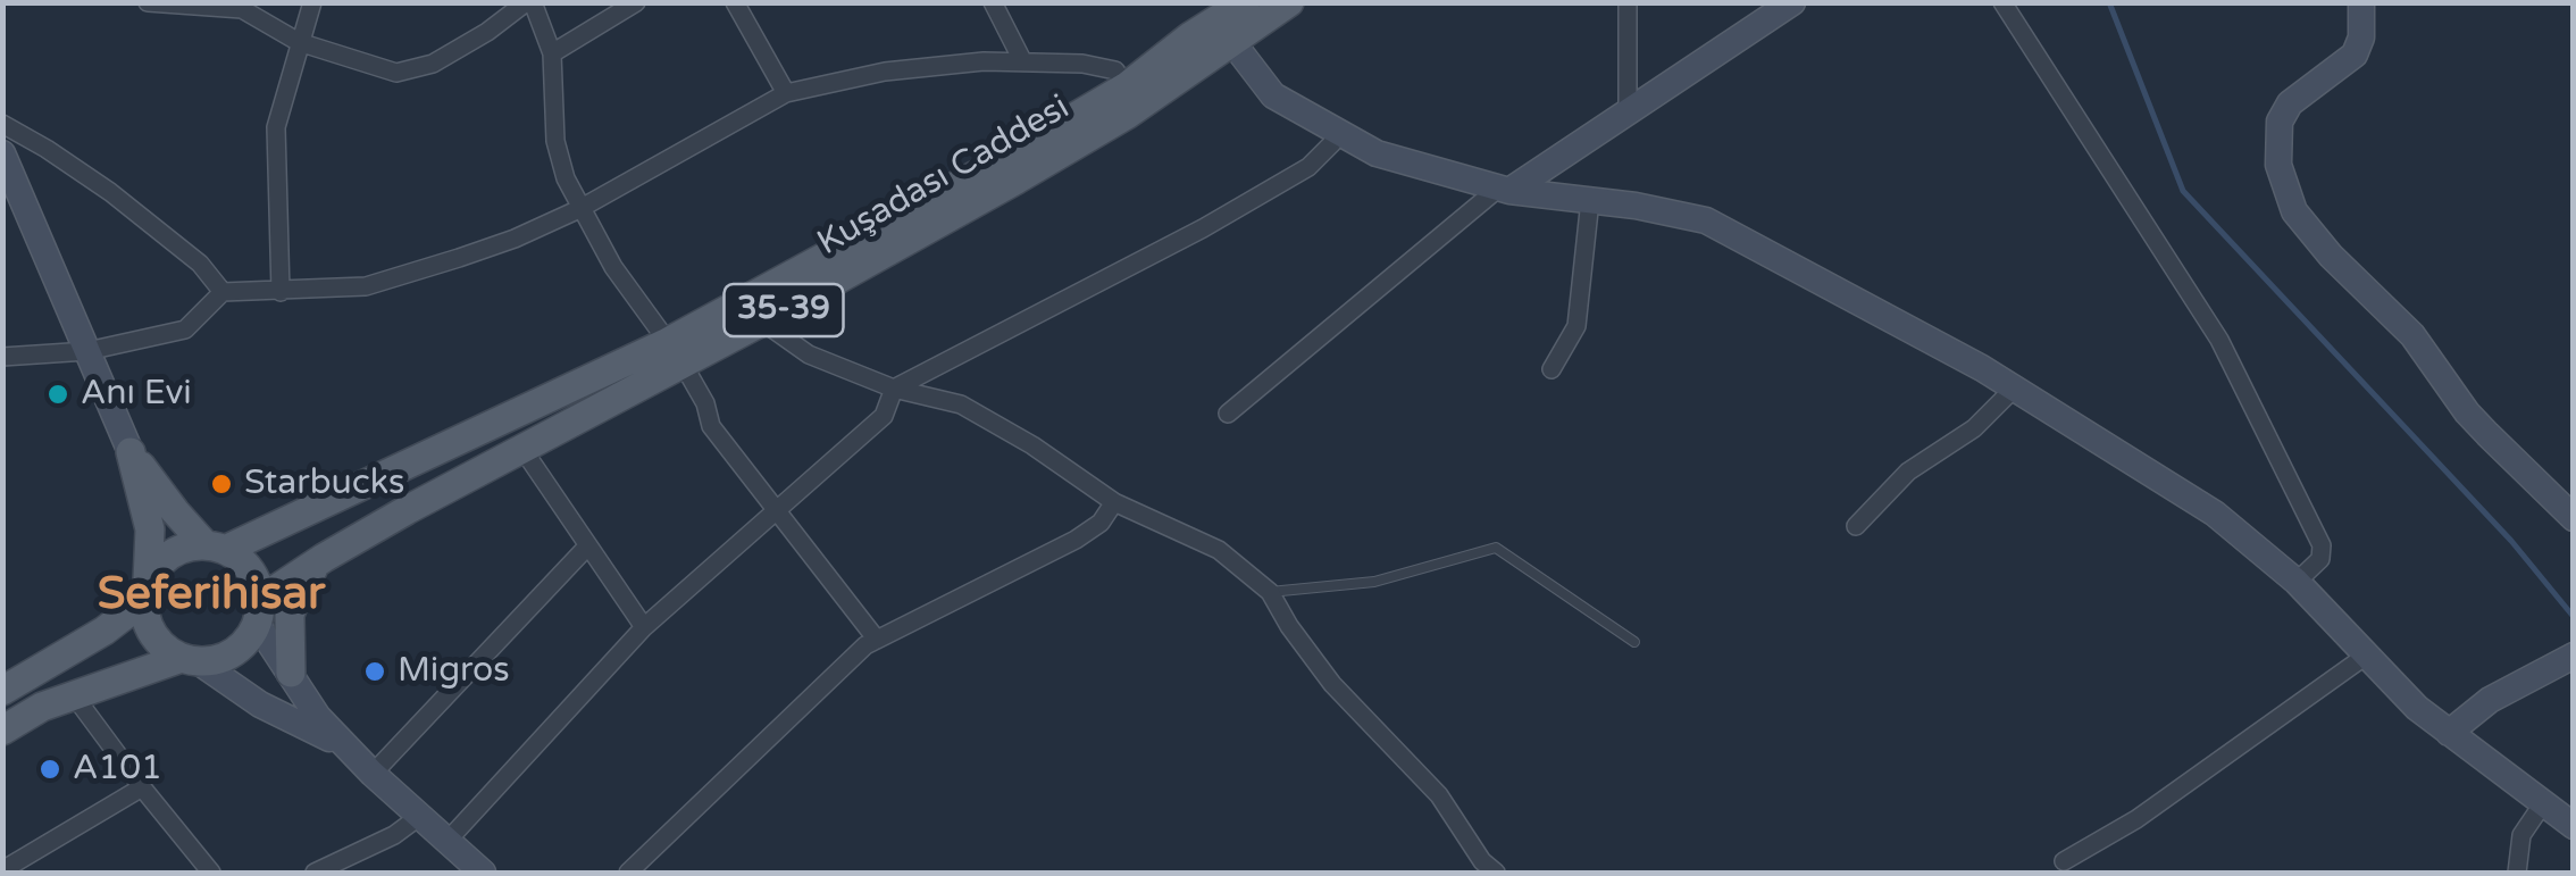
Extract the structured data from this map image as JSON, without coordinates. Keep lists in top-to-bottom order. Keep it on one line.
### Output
{"streets":{"main road":["Kuşadası Caddesi","35-39"]},"crossings":[["Kuşadası Caddesi","35-39"]],"districts":["Seferihisar"],"places":["Anı Evi","Starbucks","Migros","A101"]}
